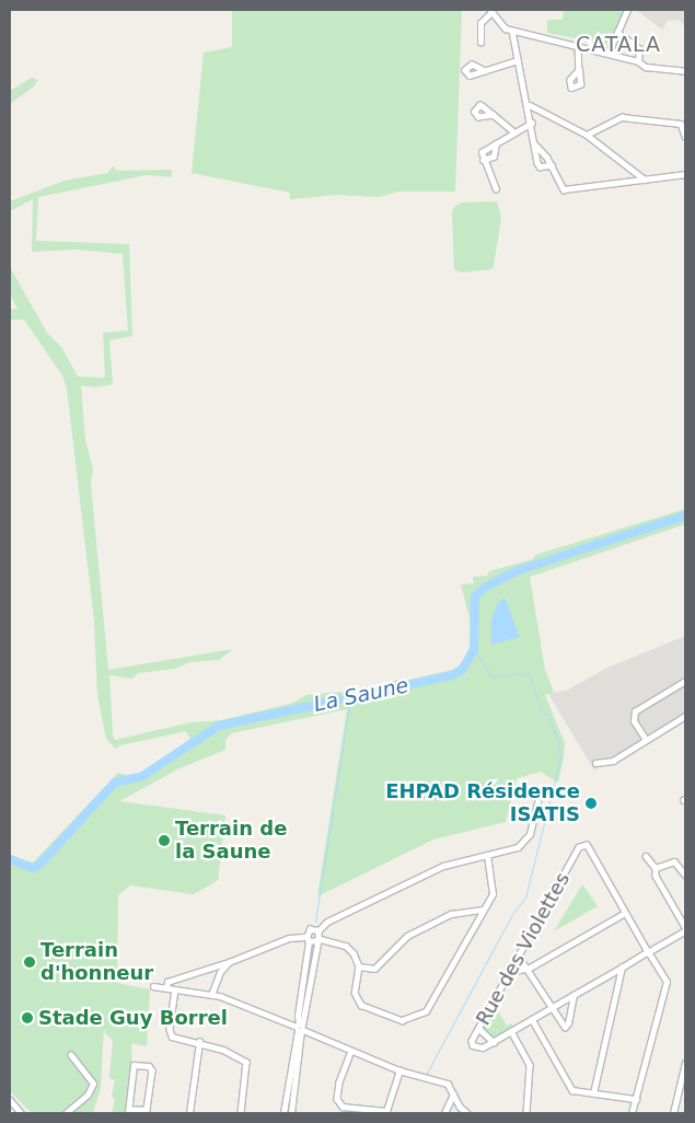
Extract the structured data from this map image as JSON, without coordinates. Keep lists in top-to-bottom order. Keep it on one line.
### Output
{"streets":{"street":["Rue des Violettes"]},"districts":["CATALA"],"water":["La Saune"],"places":["EHPAD Résidence ISATIS","Terrain de la Saune","Terrain d'honneur","Stade Guy Borrel"]}
